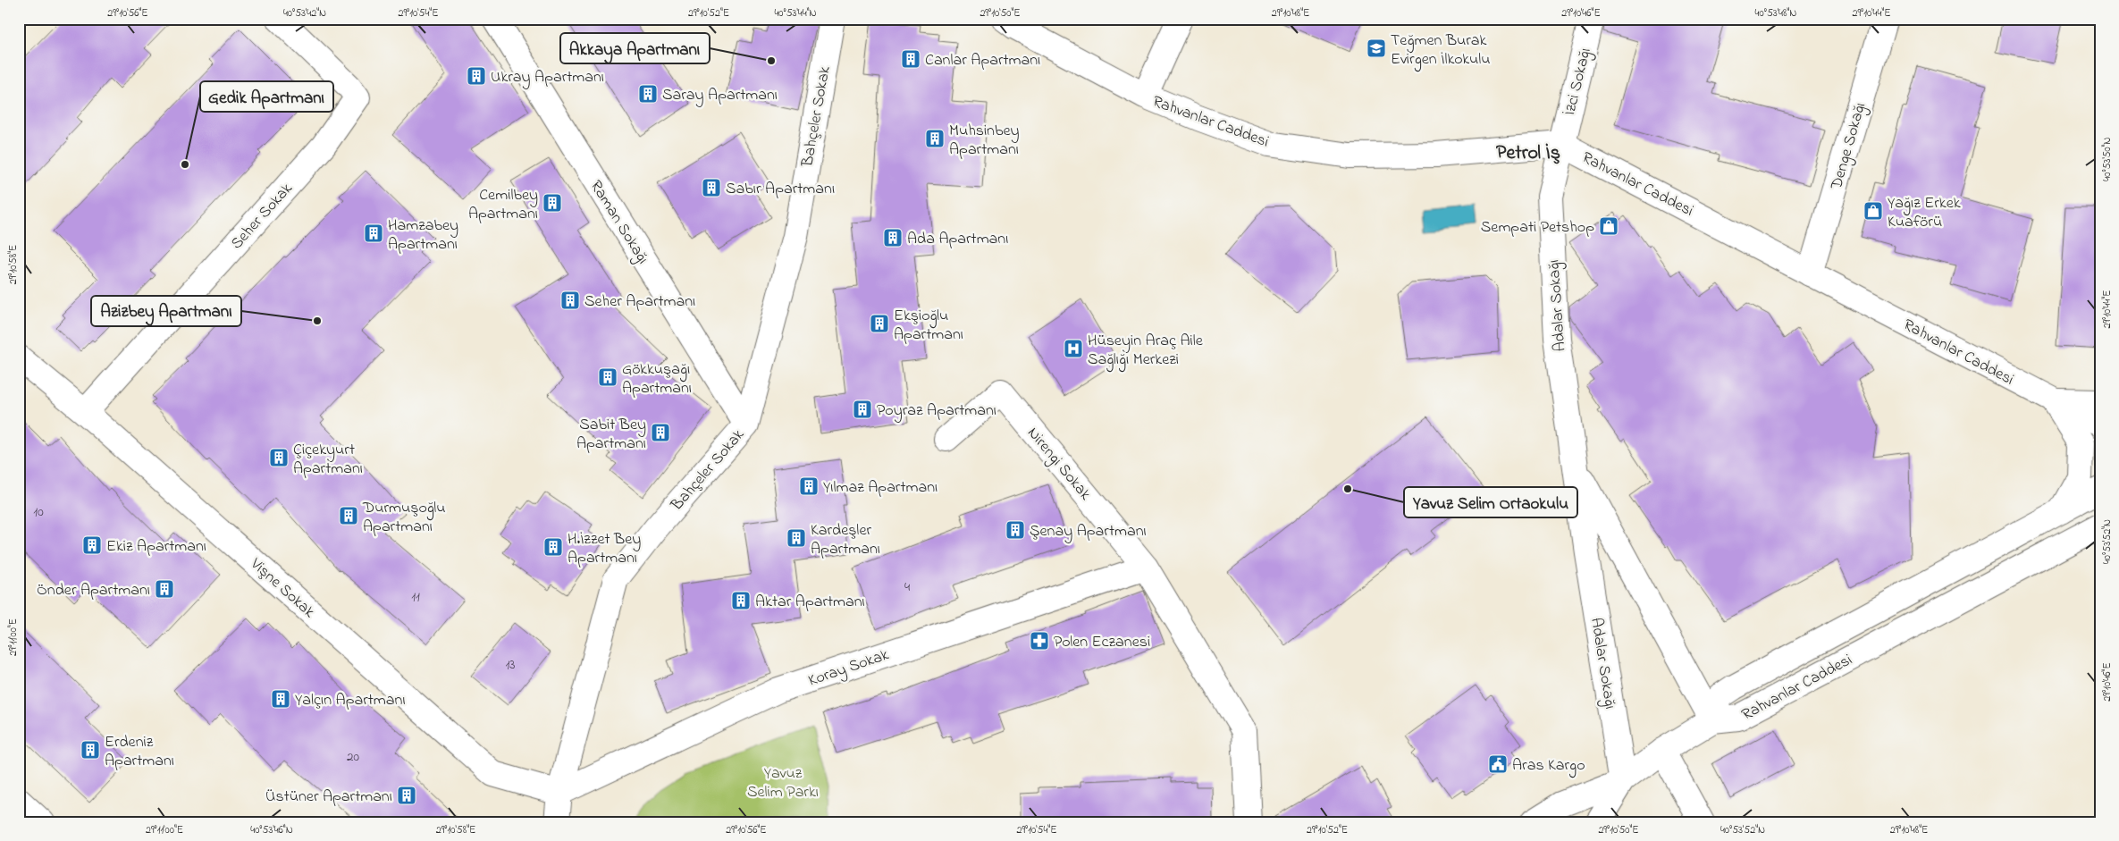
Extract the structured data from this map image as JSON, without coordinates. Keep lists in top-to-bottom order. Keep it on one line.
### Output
{"streets":{"street":["İzci Sokağı","Bahçeler Sokak","Rahvanlar Caddesi","Denge Sokağı","Seher Sokak","Raman Sokağı","Adalar Sokağı","Nirengi Sokak","Vişne Sokak","Koray Sokak"]},"crossings":[["İzci Sokağı","Rahvanlar Caddesi"],["İzci Sokağı","Adalar Sokağı"],["Bahçeler Sokak","Raman Sokağı"],["Bahçeler Sokak","Vişne Sokak"],["Bahçeler Sokak","Koray Sokak"],["Rahvanlar Caddesi","Denge Sokağı"],["Rahvanlar Caddesi","Adalar Sokağı"],["Seher Sokak","Vişne Sokak"],["Nirengi Sokak","Koray Sokak"],["Vişne Sokak","Koray Sokak"]],"districts":["Petrol İş"],"parks":["Yavuz Selim Parkı"],"places":{"school or university":["Teğmen Burak Evirgen İlkokulu"],"building":["Canlar Apartmanı","Ukray Apartmanı","Saray Apartmanı","Muhsinbey Apartmanı","Sabır Apartmanı","Cemilbey Apartmanı","Hamzabey Apartmanı","Ada Apartmanı","Seher Apartmanı","Ekşioğlu Apartmanı","Gökkuşağı Apartmanı","Poyraz Apartmanı","Sabit Bey Apartmanı","Çiçekyurt Apartmanı","Yılmaz Apartmanı","Durmuşoğlu Apartmanı","Şenay Apartmanı","Kardeşler Apartmanı","Ekiz Apartmanı","H.İzzet Bey Apartmanı","Önder Apartmanı","Aktar Apartmanı","Yalçın Apartmanı","Erdeniz Apartmanı","Üstüner Apartmanı"],"other":["Akkaya Apartmanı","Gedik Apartmanı","Azizbey Apartmanı","Yavuz Selim Ortaokulu"],"shop":["Yağız Erkek Kuaförü","Sempati Petshop"],"hospital":["Hüseyin Araç Aile Sağlığı Merkezi"],"pharmacy":["Polen Eczanesi"],"public building":["Aras Kargo"]},"house_numbers":["10","4","11","13","20"],"coordinates":["29°10'56\"E","40°53'42\"N","29°10'54\"E","29°10'52\"E","40°53'44\"N","29°10'50\"E","29°10'48\"E","29°10'46\"E","40°53'48\"N","29°10'44\"E","40°53'50\"N","29°10'58\"E","40°53'52\"N","29°11'00\"E","40°53'46\"N"]}
